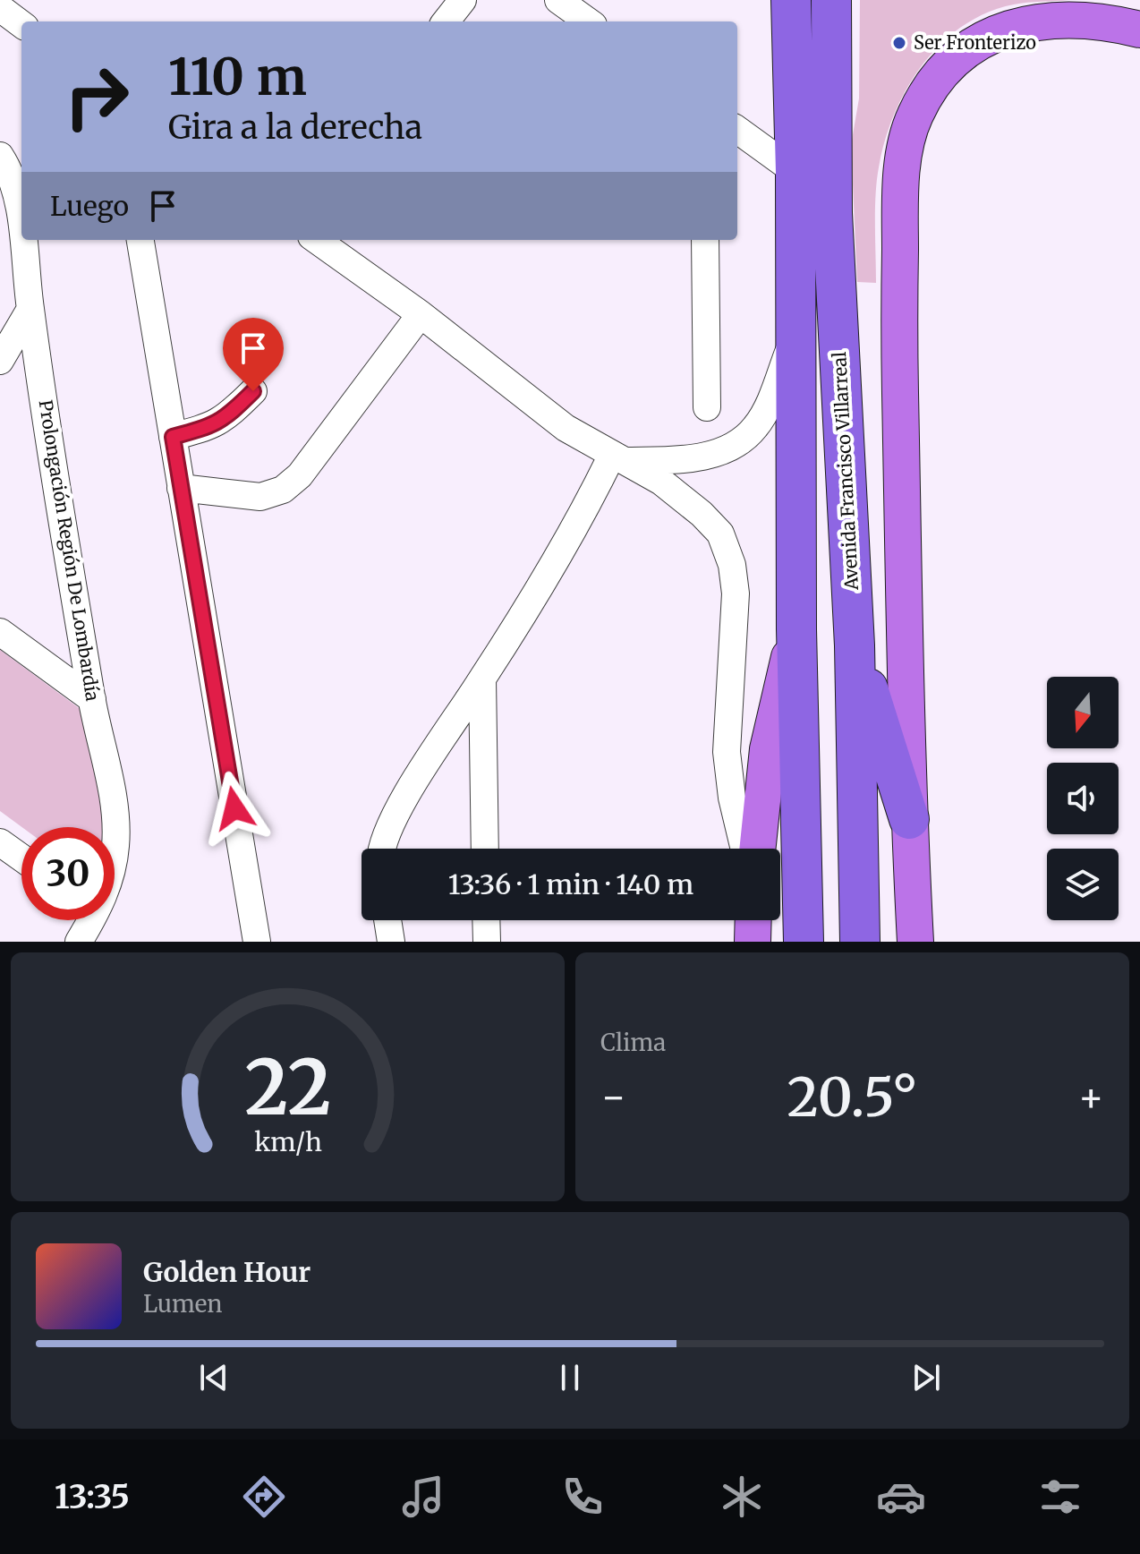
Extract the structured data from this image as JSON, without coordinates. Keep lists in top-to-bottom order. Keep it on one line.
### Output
{"streets":{"highway":["Avenida Francisco Villarreal"],"street":["Prolongación Región De Lombardía"]},"places":["Ser Fronterizo"],"north":"bottom","page":{"turn":["110 m","Gira a la derecha"],"then":"Luego","limit":"30","trip":"13:36 · 1 min · 140 m","tile":"Clima","heat":["−","20.5°","+"],"song":["Golden Hour","Lumen"],"tabs":"13:35","gauge":["22","km/h"]}}
